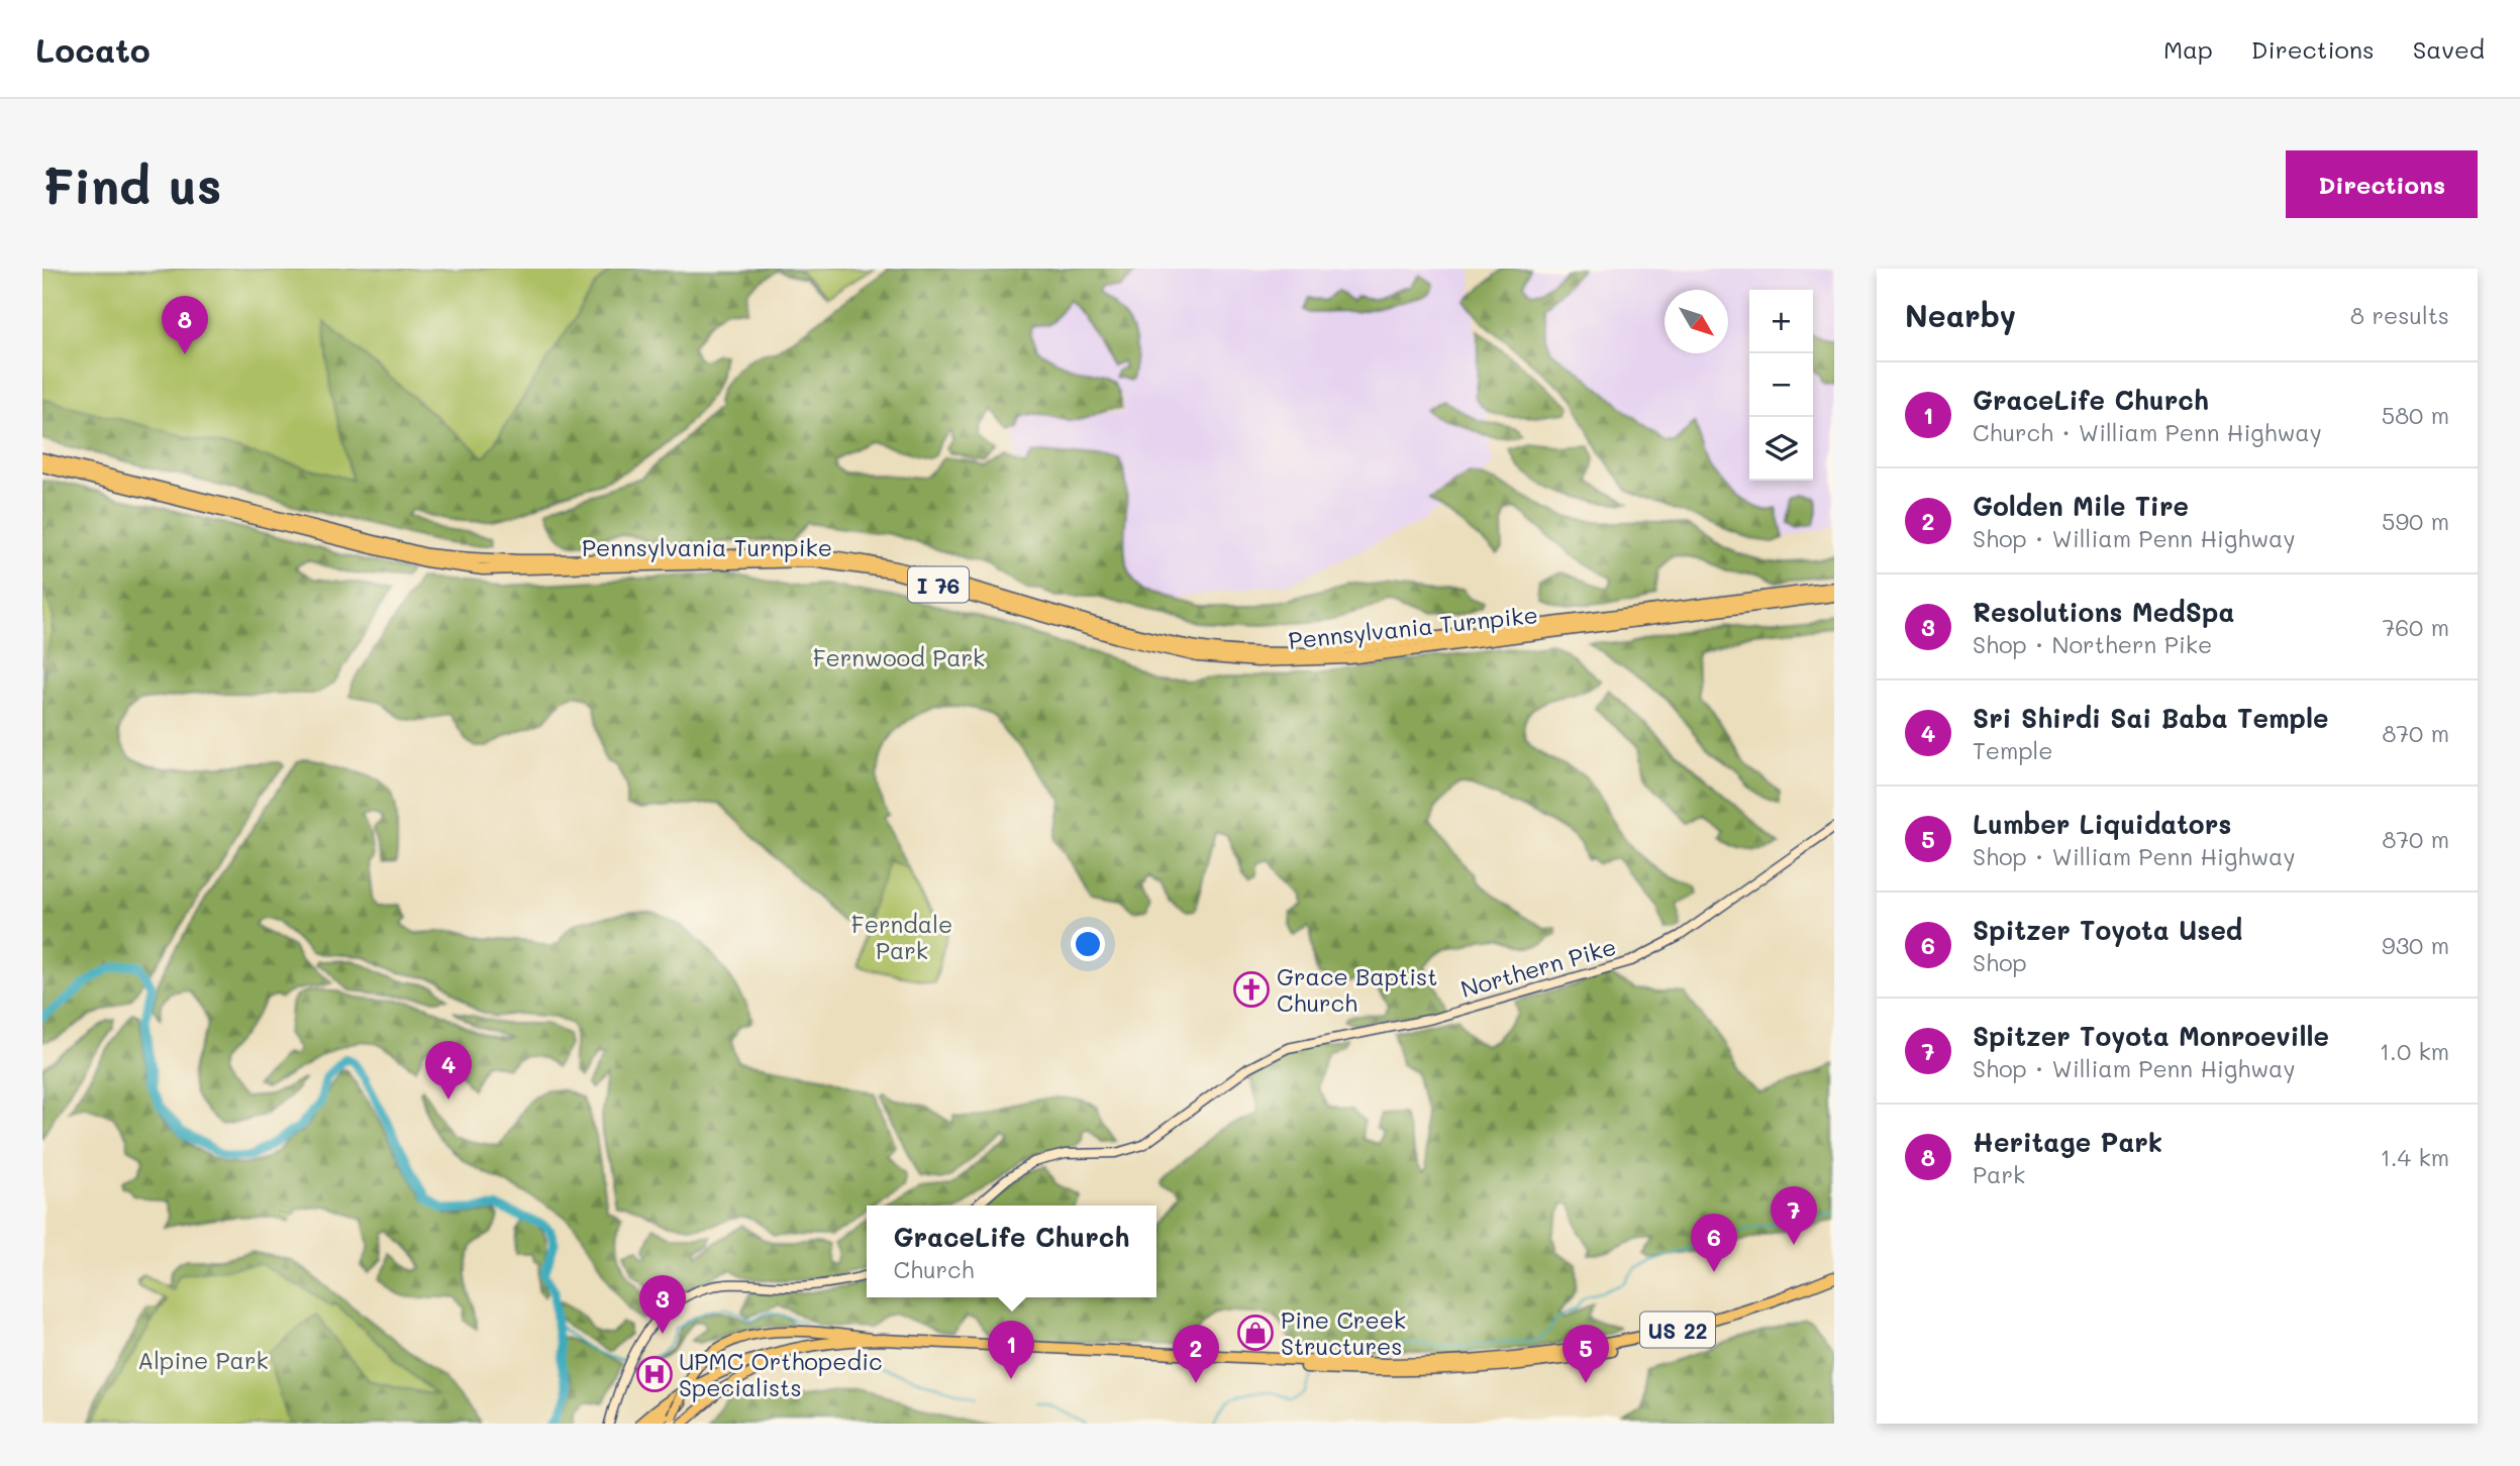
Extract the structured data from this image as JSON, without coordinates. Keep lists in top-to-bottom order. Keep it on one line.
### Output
{"streets":{"highway":["Pennsylvania Turnpike","I 76","US 22"],"main road":["Northern Pike"]},"parks":["Fernwood Park","Ferndale Park","Alpine Park"],"places":{"church":["Grace Baptist Church"],"shop":["Pine Creek Structures"],"hospital":["UPMC Orthopedic Specialists"]},"north":"bottom right","page":{"header":"Locato","nav":["Map","Directions","Saved"],"buttons":"Directions","title":"Find us","heading":["Nearby","8 results"],"map_buttons":["+","−"],"pins":["8","4","7","6","3","1","2","5"],"list":[{"mark":"1","name":"GraceLife Church","note":"Church · William Penn Highway","value":"580 m"},{"mark":"2","name":"Golden Mile Tire","note":"Shop · William Penn Highway","value":"590 m"},{"mark":"3","name":"Resolutions MedSpa","note":"Shop · Northern Pike","value":"760 m"},{"mark":"4","name":"Sri Shirdi Sai Baba Temple","note":"Temple","value":"870 m"},{"mark":"5","name":"Lumber Liquidators","note":"Shop · William Penn Highway","value":"870 m"},{"mark":"6","name":"Spitzer Toyota Used","note":"Shop","value":"930 m"},{"mark":"7","name":"Spitzer Toyota Monroeville","note":"Shop · William Penn Highway","value":"1.0 km"},{"mark":"8","name":"Heritage Park","note":"Park","value":"1.4 km"}],"popup":["GraceLife Church","Church"]}}
